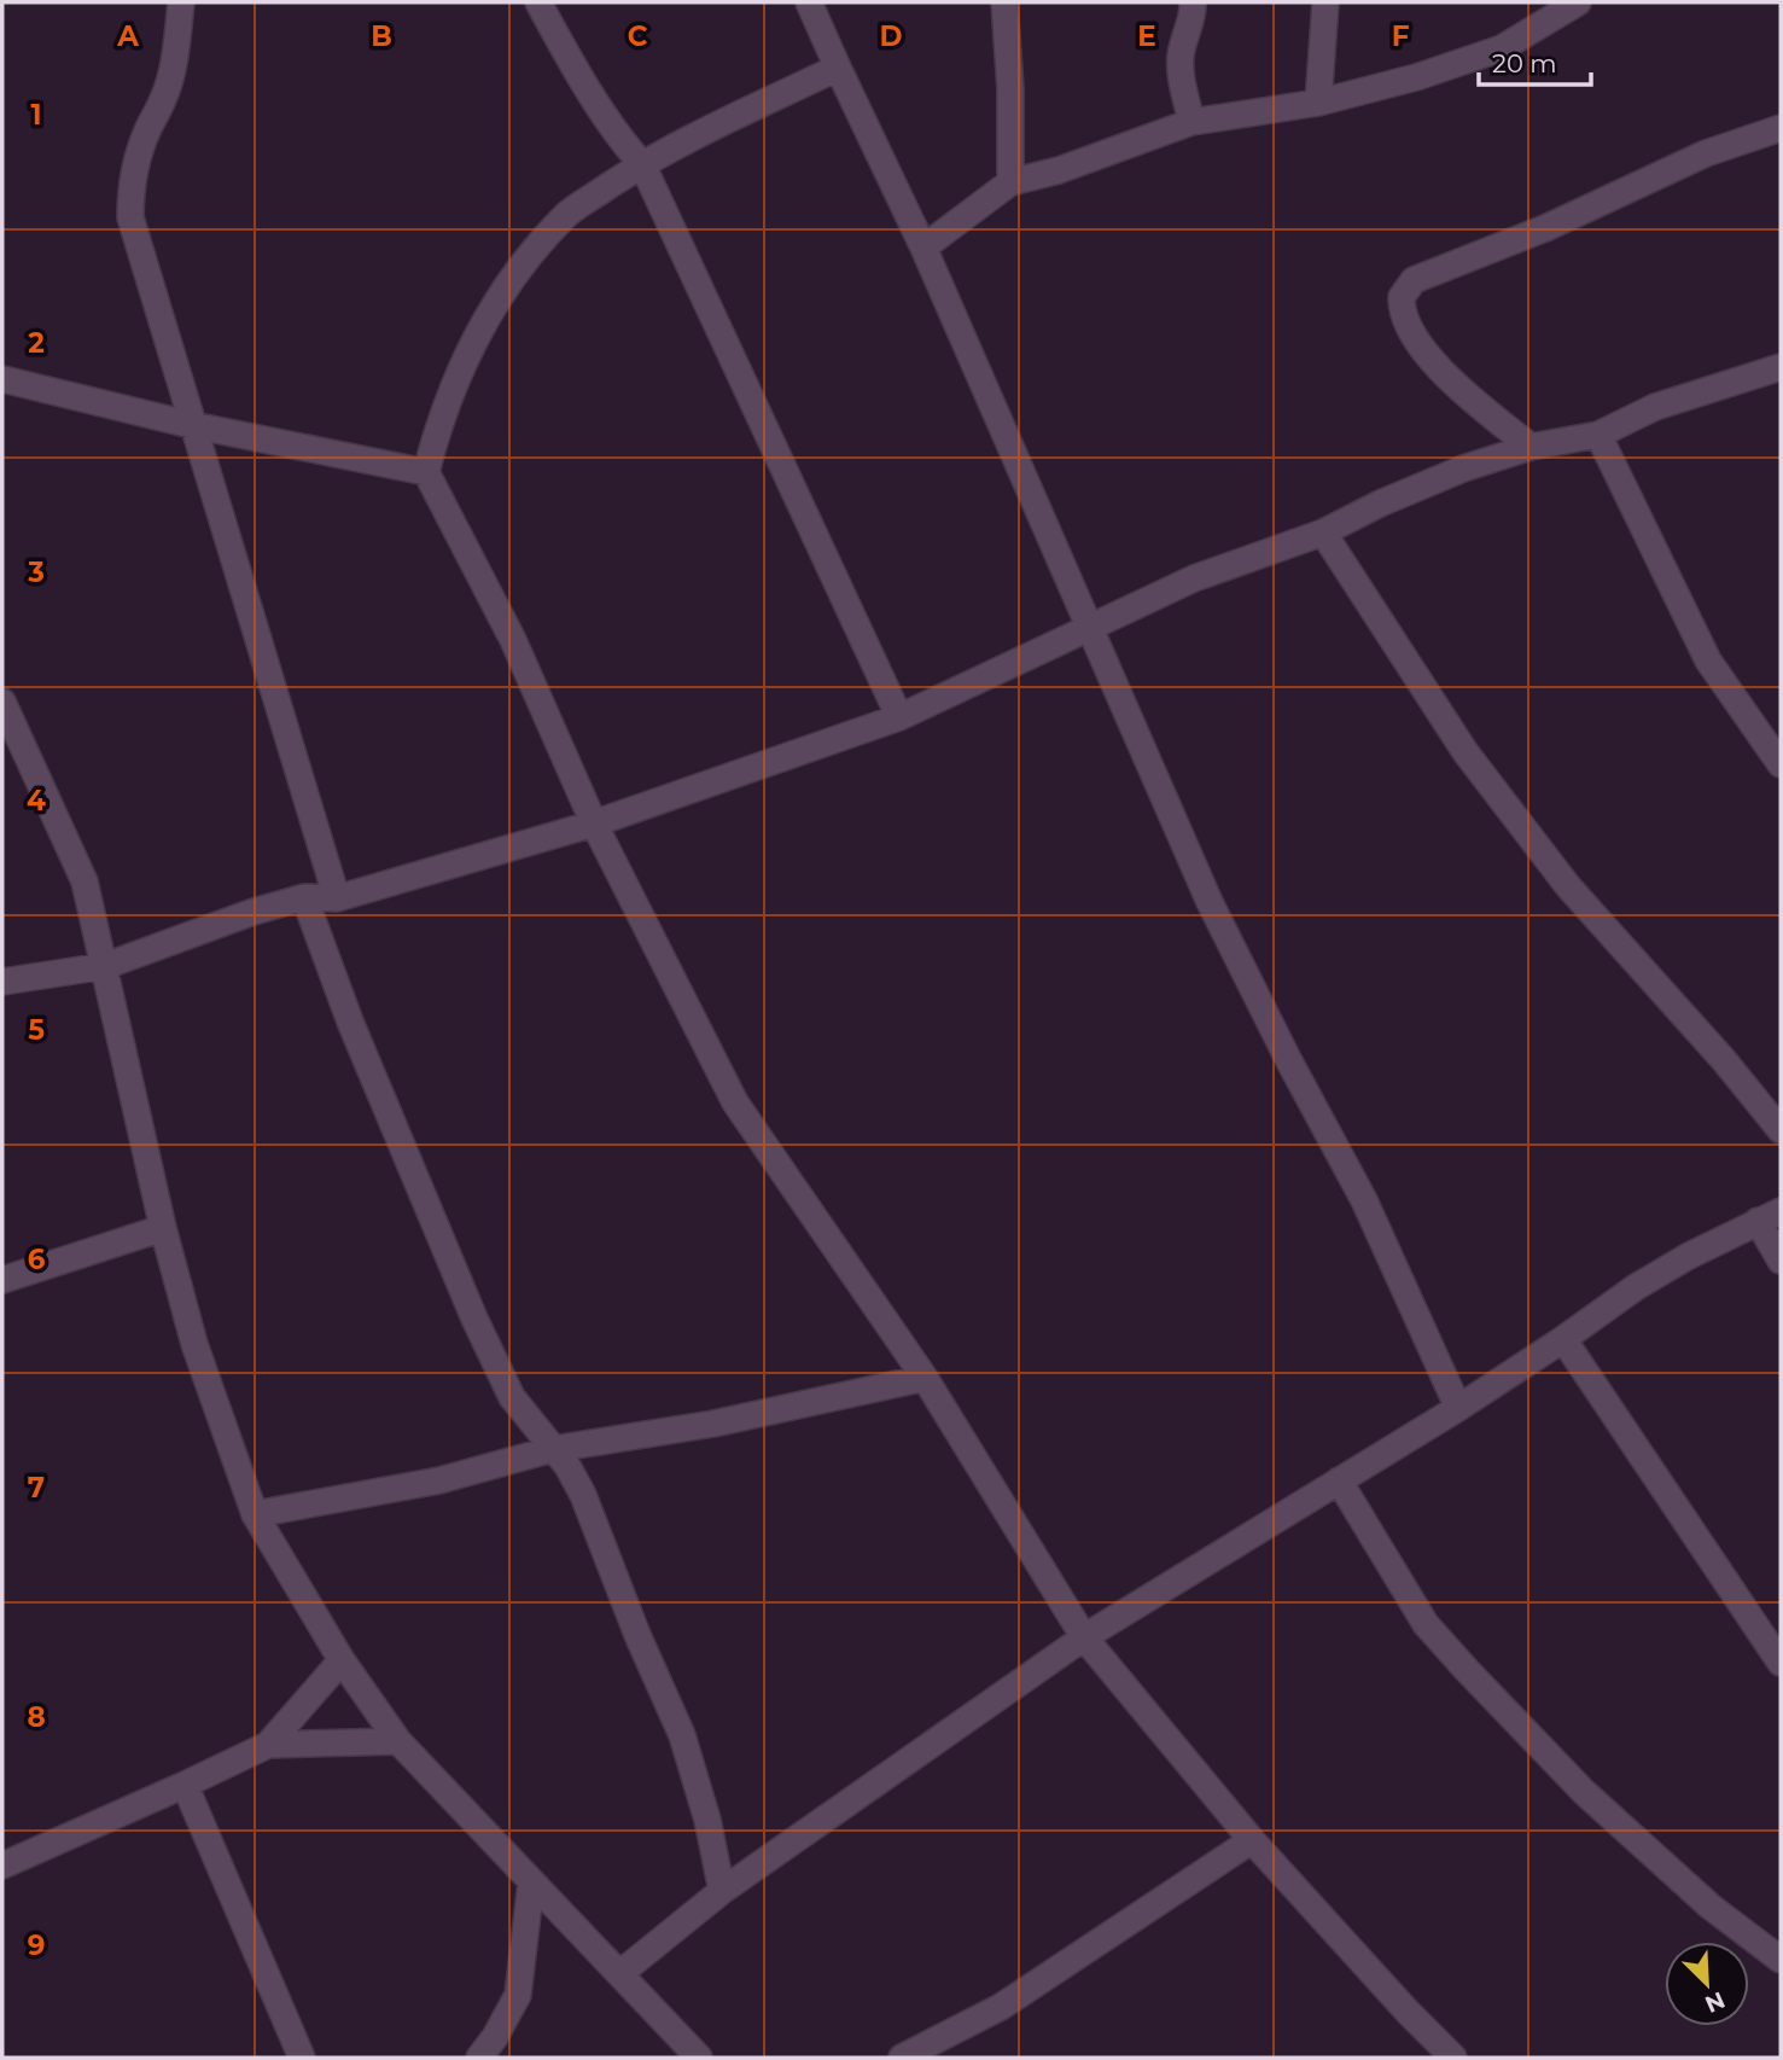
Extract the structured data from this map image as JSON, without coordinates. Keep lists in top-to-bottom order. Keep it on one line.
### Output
{"scale_bar":"20 m","north":"bottom right","grid":{"columns":["A","B","C","D","E","F"],"rows":["1","2","3","4","5","6","7","8","9"]}}
